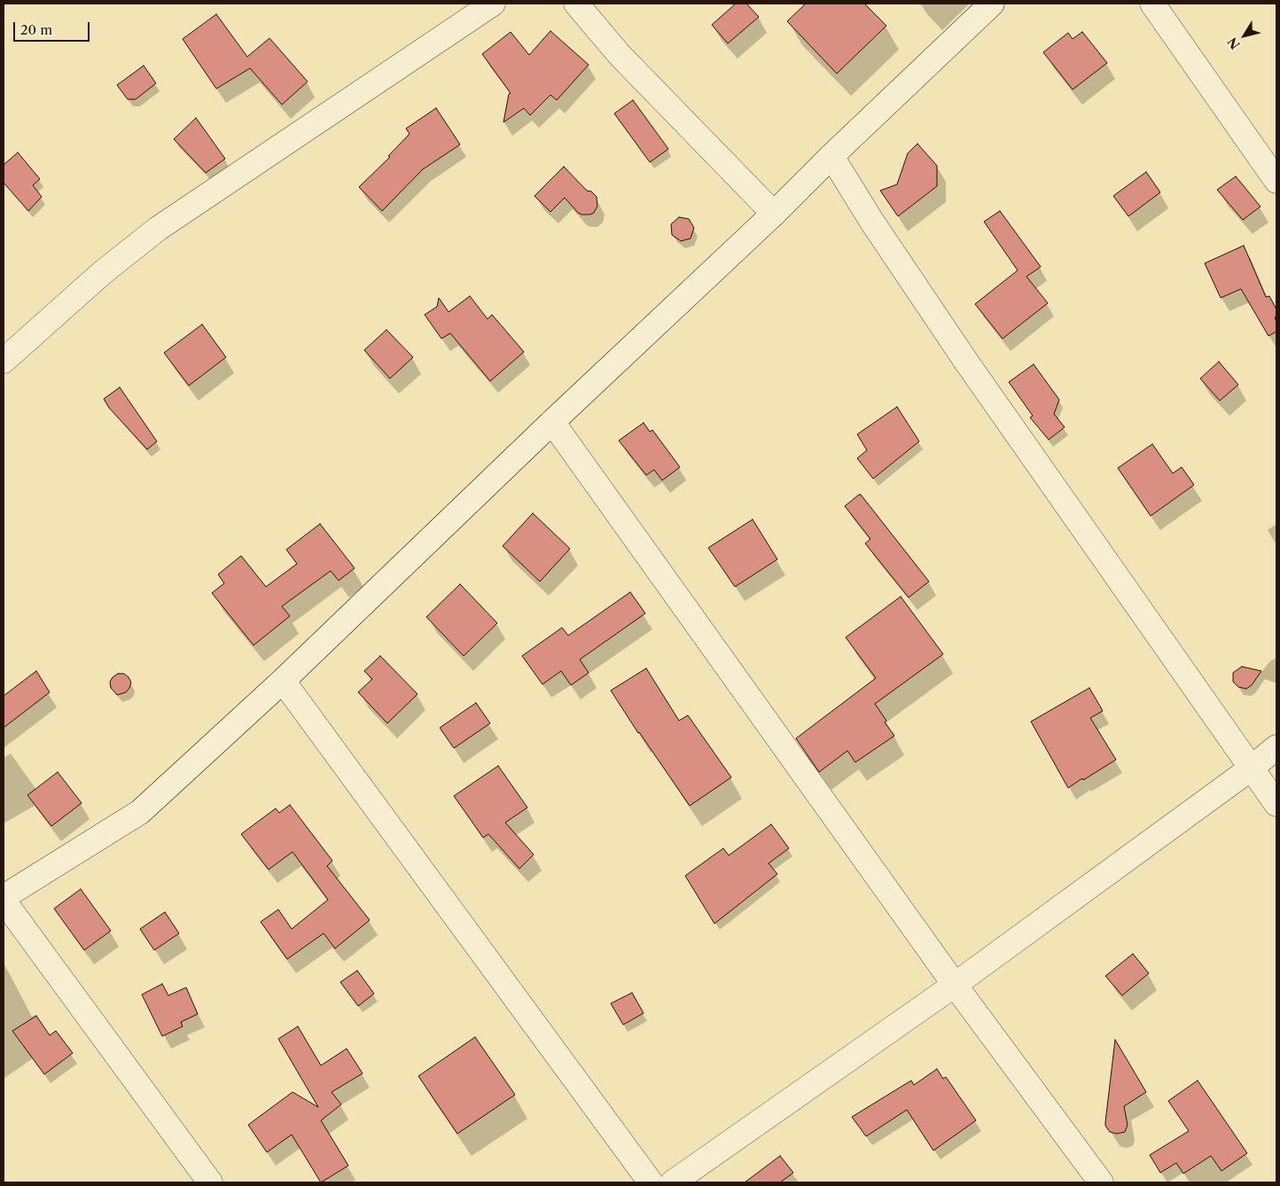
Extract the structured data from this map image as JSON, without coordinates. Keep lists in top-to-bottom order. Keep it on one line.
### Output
{"scale_bar":"20 m","north":"bottom left"}
